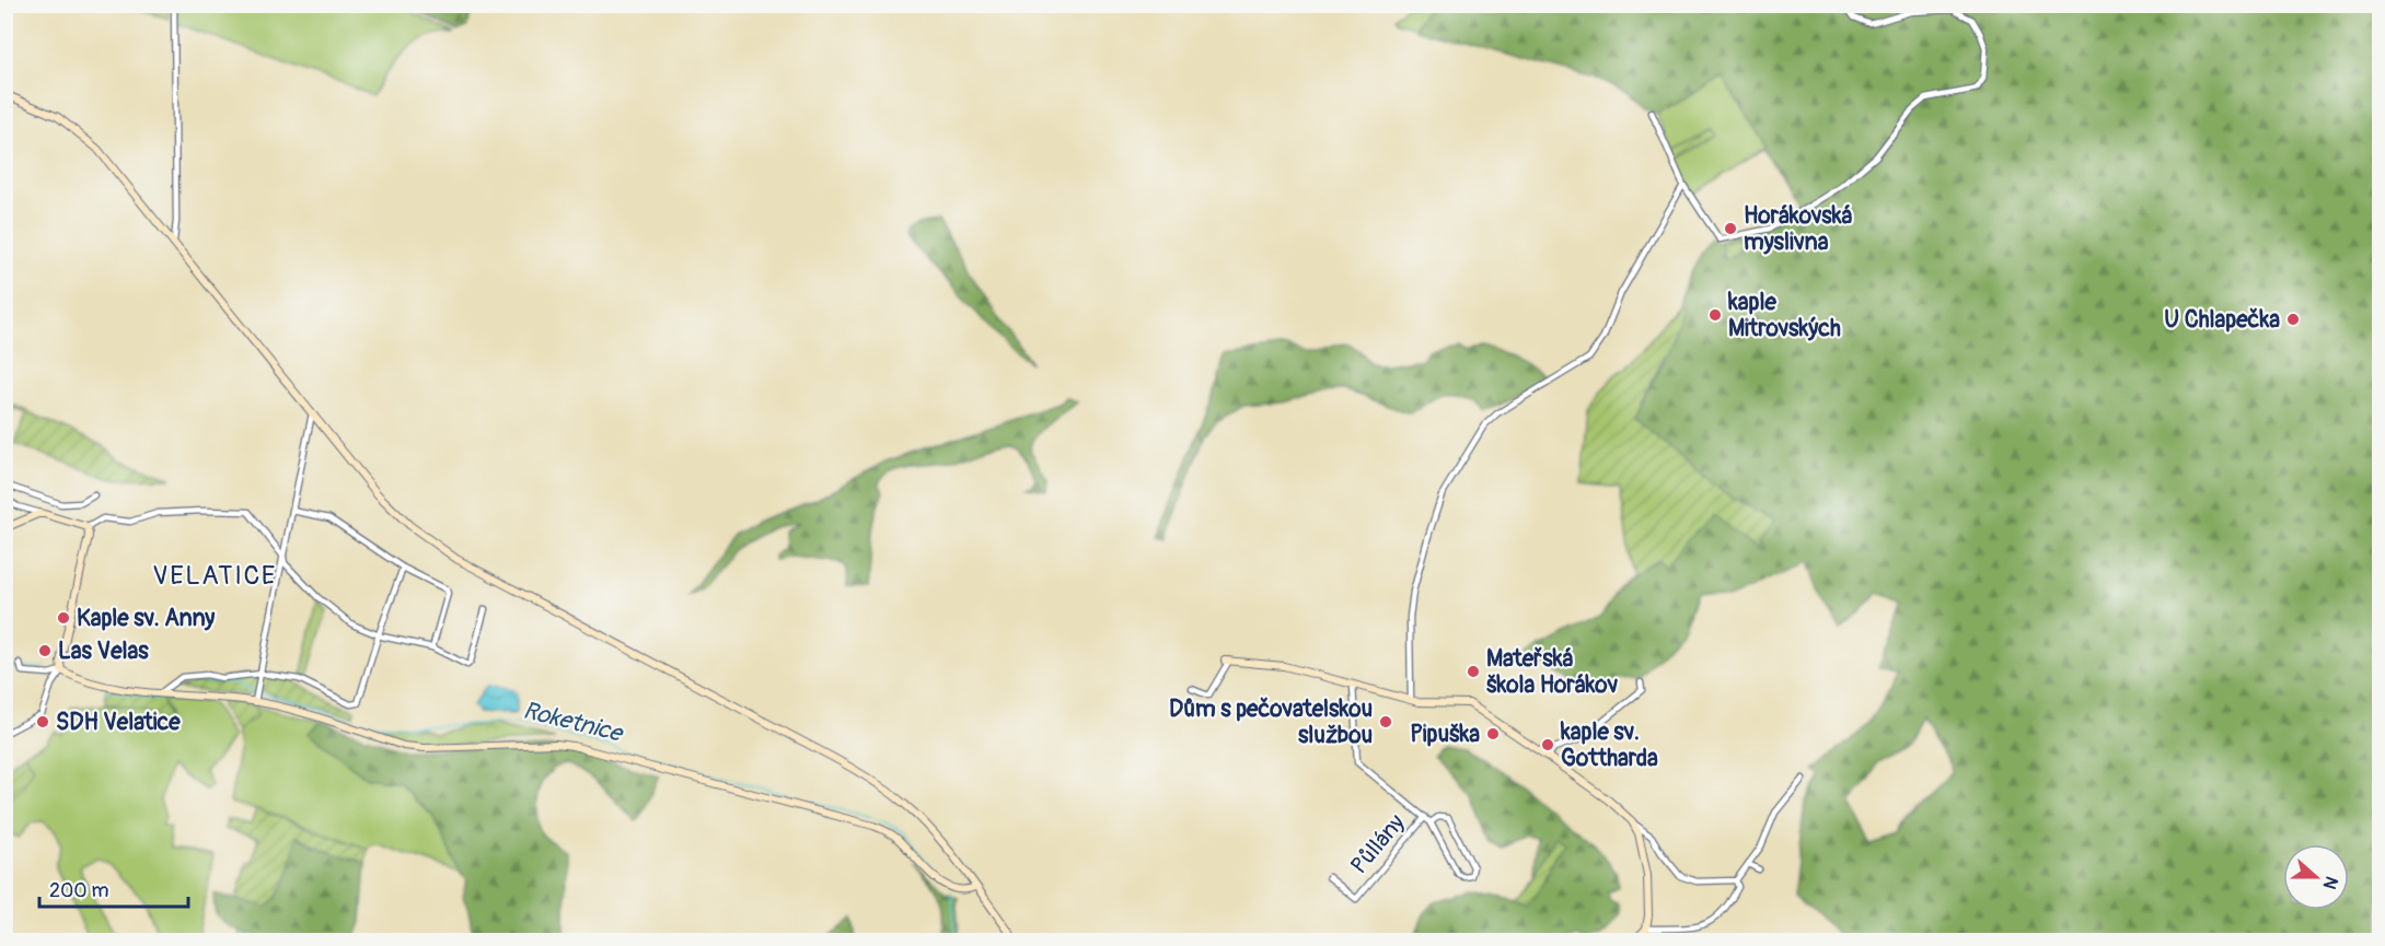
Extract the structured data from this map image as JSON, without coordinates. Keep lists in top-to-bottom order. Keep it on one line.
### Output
{"streets":{"street":["Půllány"]},"districts":["VELATICE"],"water":["Roketnice"],"places":["Horákovská myslivna","kaple Mitrovských","U Chlapečka","Kaple sv. Anny","Las Velas","Mateřská škola Horákov","SDH Velatice","Dům s pečovatelskou službou","Pipuška","kaple sv. Gottharda"],"scale_bar":"200 m","north":"right"}
